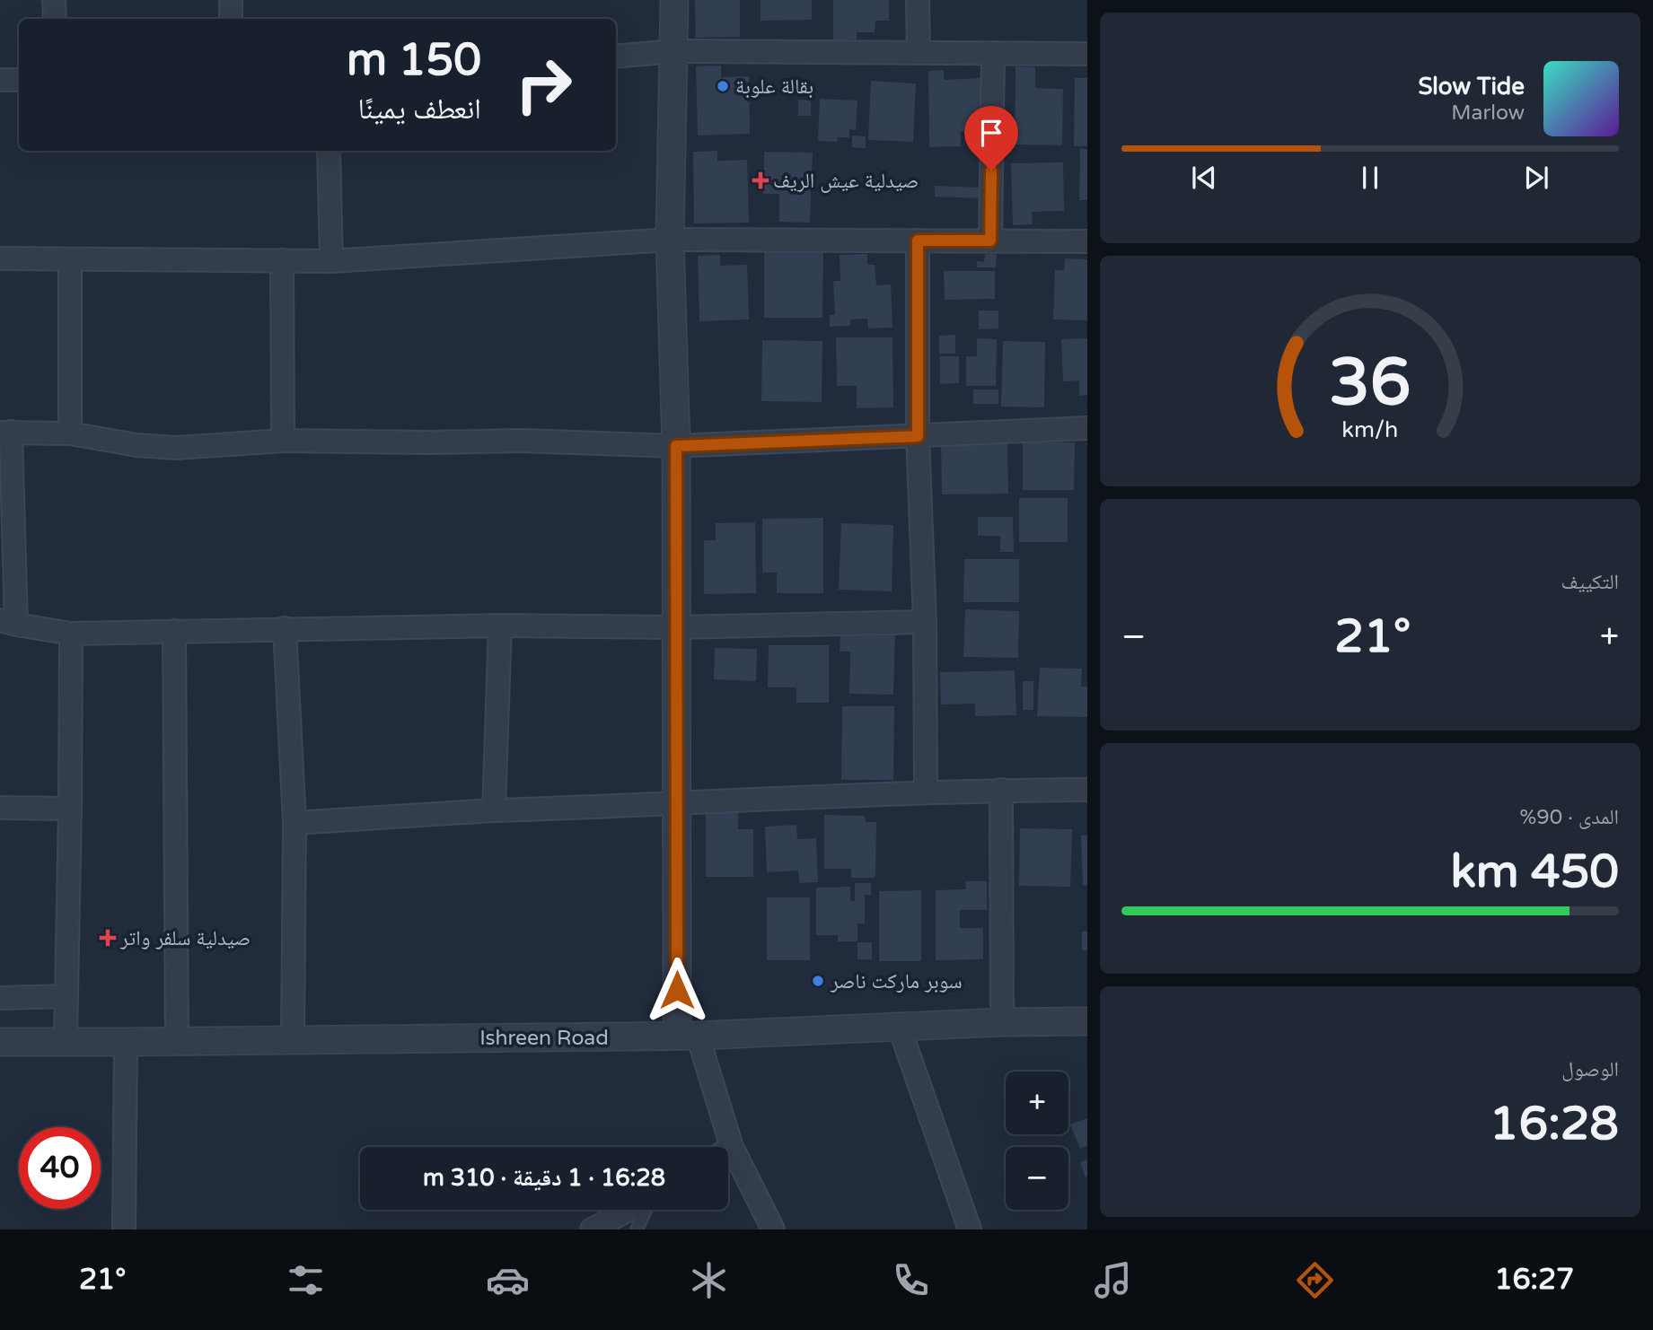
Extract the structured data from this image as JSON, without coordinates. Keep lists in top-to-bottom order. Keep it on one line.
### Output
{"streets":{"street":["Ishreen Road"]},"places":{"other":["بقالة علوبة","سوبر ماركت ناصر"],"health":["صيدلية عيش الريف","صيدلية سلفر واتر"]},"page":{"turn":["150 m","انعطف يمينًا"],"song":["Slow Tide","Marlow"],"tile":["التكييف",["المدى · 90%","450 km"],["الوصول","16:28"]],"heat":["−","21°","+"],"map_buttons":["+","−"],"limit":"40","trip":"16:28 · 1 دقيقة · 310 m","tabs":["16:27","21°"],"gauge":["36","km/h"]}}
